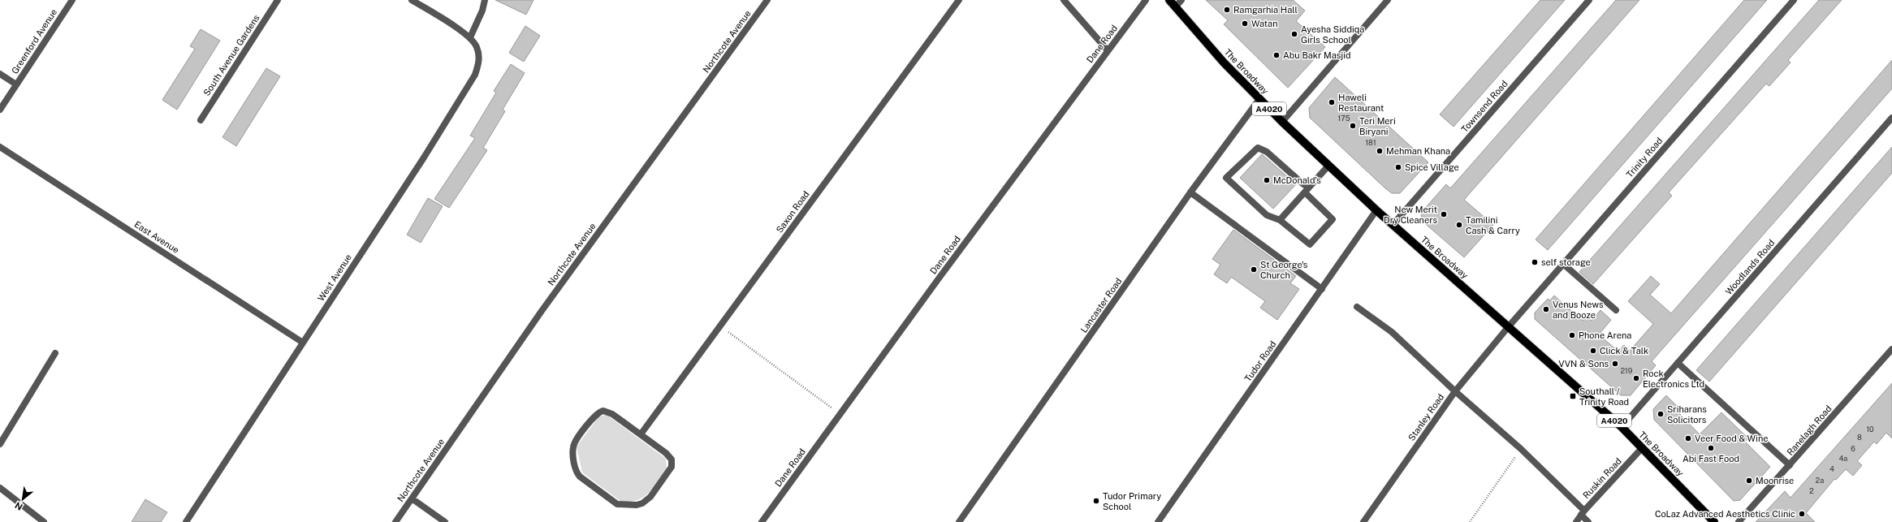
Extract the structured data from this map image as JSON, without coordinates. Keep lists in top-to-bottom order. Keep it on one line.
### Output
{"streets":{"main road":["The Broadway","A4020"],"street":["Greenford Avenue","Northcote Avenue","Dane Road","South Avenue Gardens","Townsend Road","Trinity Road","Saxon Road","East Avenue","Woodlands Road","West Avenue","Lancaster Road","Tudor Road","Stanley Road","Ranelagh Road","Ruskin Road"]},"crossings":[["The Broadway","Townsend Road"],["The Broadway","Trinity Road"],["The Broadway","Woodlands Road"],["The Broadway","Lancaster Road"],["The Broadway","Tudor Road"],["The Broadway","Stanley Road"],["The Broadway","Ruskin Road"],["Trinity Road","Stanley Road"],["East Avenue","West Avenue"]],"places":{"other":["Ramgarhia Hall","Watan","Ayesha Siddiqa Girls School","Abu Bakr Masjid","Haweli Restaurant","Teri Meri Biryani","Mehman Khana","Spice Village","McDonald's","New Merit Dry Cleaners","Tamilini Cash & Carry","self storage","St George's Church","Venus News and Booze","Phone Arena","Click & Talk","VVN & Sons","Rock Electronics Ltd","Sriharans Solicitors","Veer Food & Wine","Abi Fast Food","Moonrise","Tudor Primary School","CoLaz Advanced Aesthetics Clinic"],"transit":["Southall / Trinity Road"]},"house_numbers":["175","181","219","10","8","6","4a","4","2a","2"],"north":"bottom left"}
